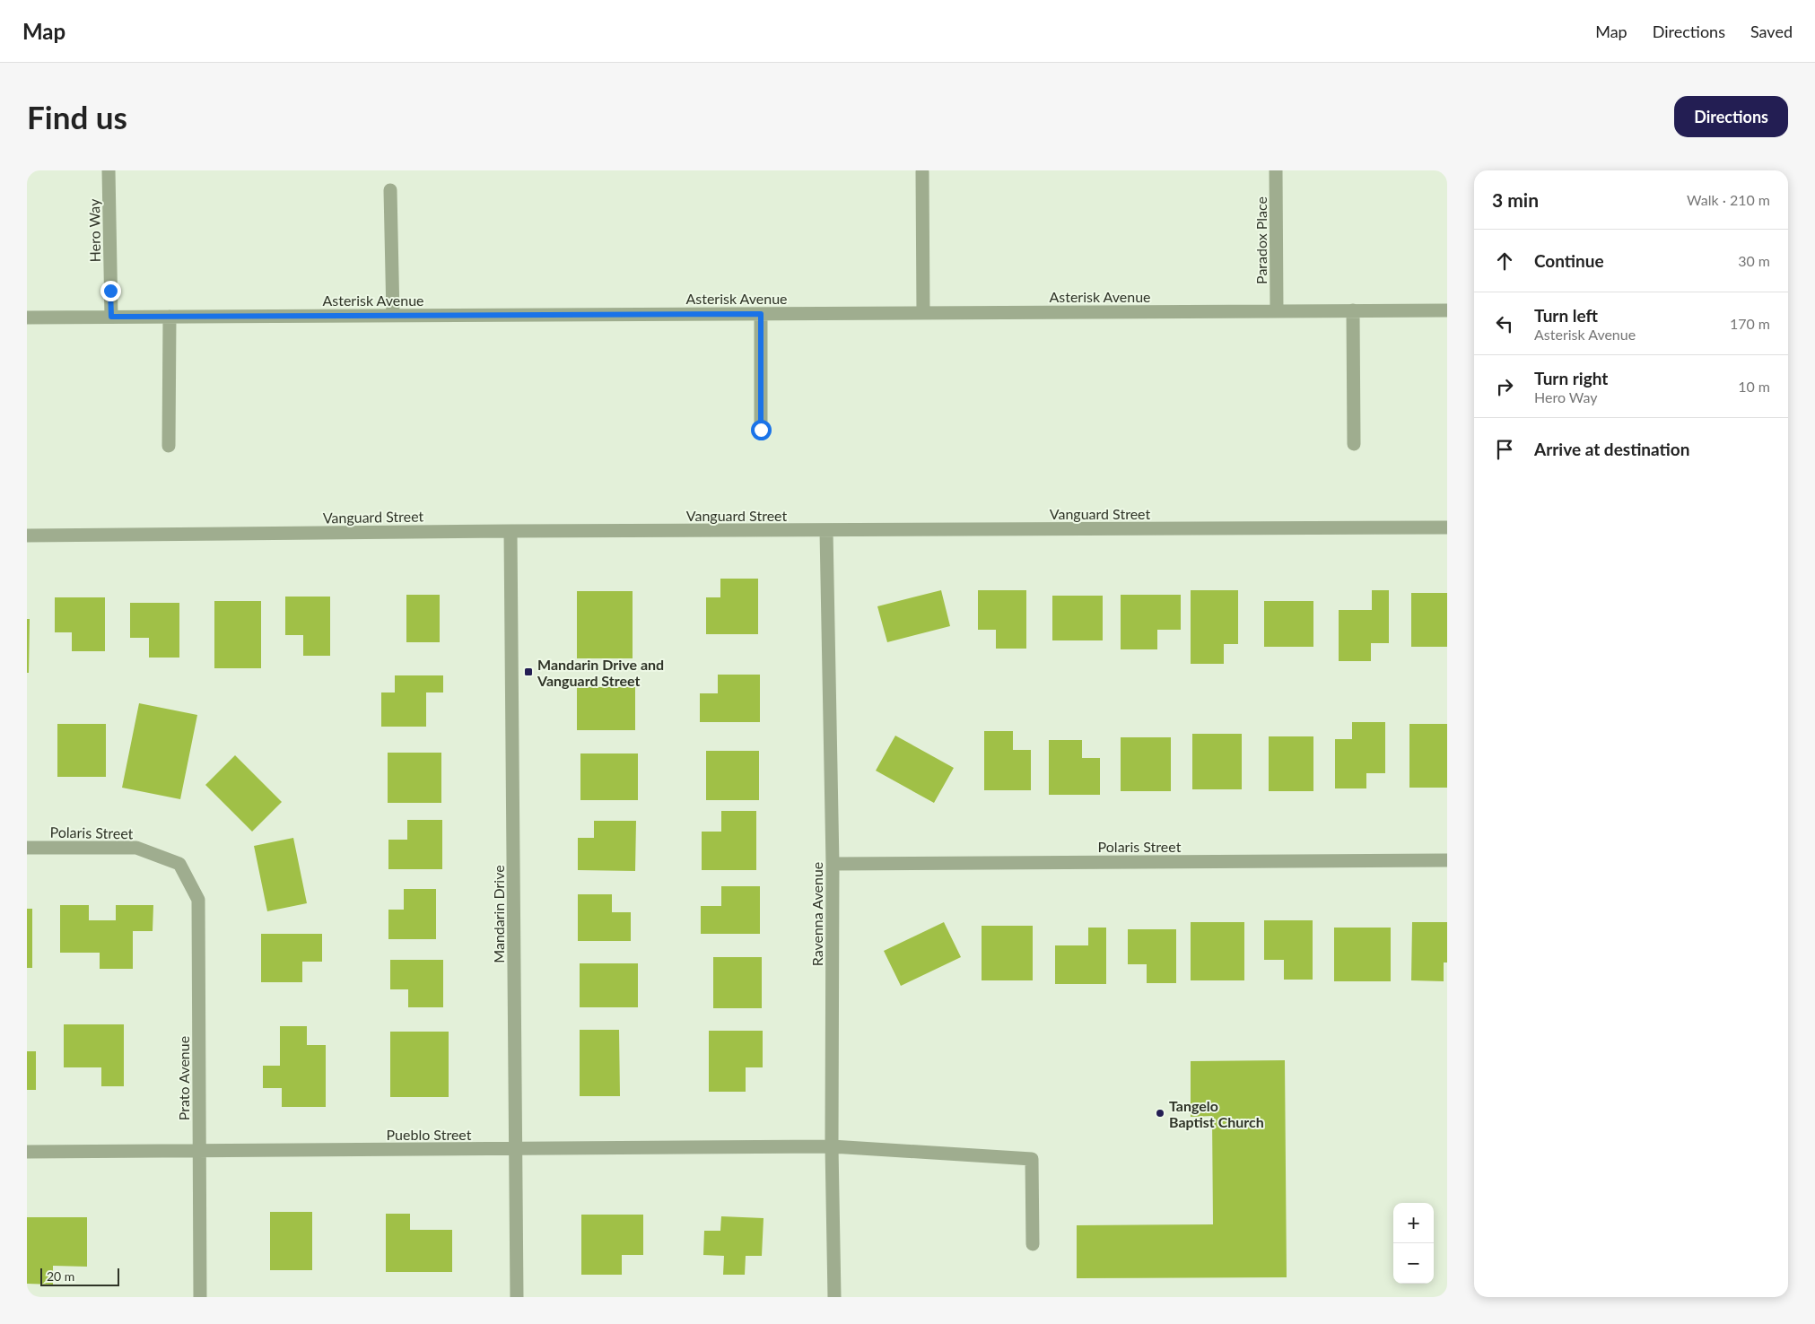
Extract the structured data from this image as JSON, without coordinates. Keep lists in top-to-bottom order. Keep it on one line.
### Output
{"streets":{"street":["Hero Way","Paradox Place","Asterisk Avenue","Vanguard Street","Polaris Street","Mandarin Drive","Ravenna Avenue","Prato Avenue","Pueblo Street"]},"crossings":[["Hero Way","Asterisk Avenue"],["Paradox Place","Asterisk Avenue"],["Vanguard Street","Mandarin Drive"],["Vanguard Street","Ravenna Avenue"],["Polaris Street","Ravenna Avenue"],["Polaris Street","Prato Avenue"],["Mandarin Drive","Pueblo Street"],["Ravenna Avenue","Pueblo Street"],["Prato Avenue","Pueblo Street"]],"places":{"transit":["Mandarin Drive and Vanguard Street"],"other":["Tangelo Baptist Church"]},"scale_bar":"20 m","page":{"header":"Map","nav":["Map","Directions","Saved"],"buttons":"Directions","title":"Find us","heading":["3 min","Walk · 210 m"],"list":[["Continue","30 m"],["Turn left","Asterisk Avenue","170 m"],["Turn right","Hero Way","10 m"],"Arrive at destination"],"map_buttons":["+","−"],"scale":"20 m"}}
